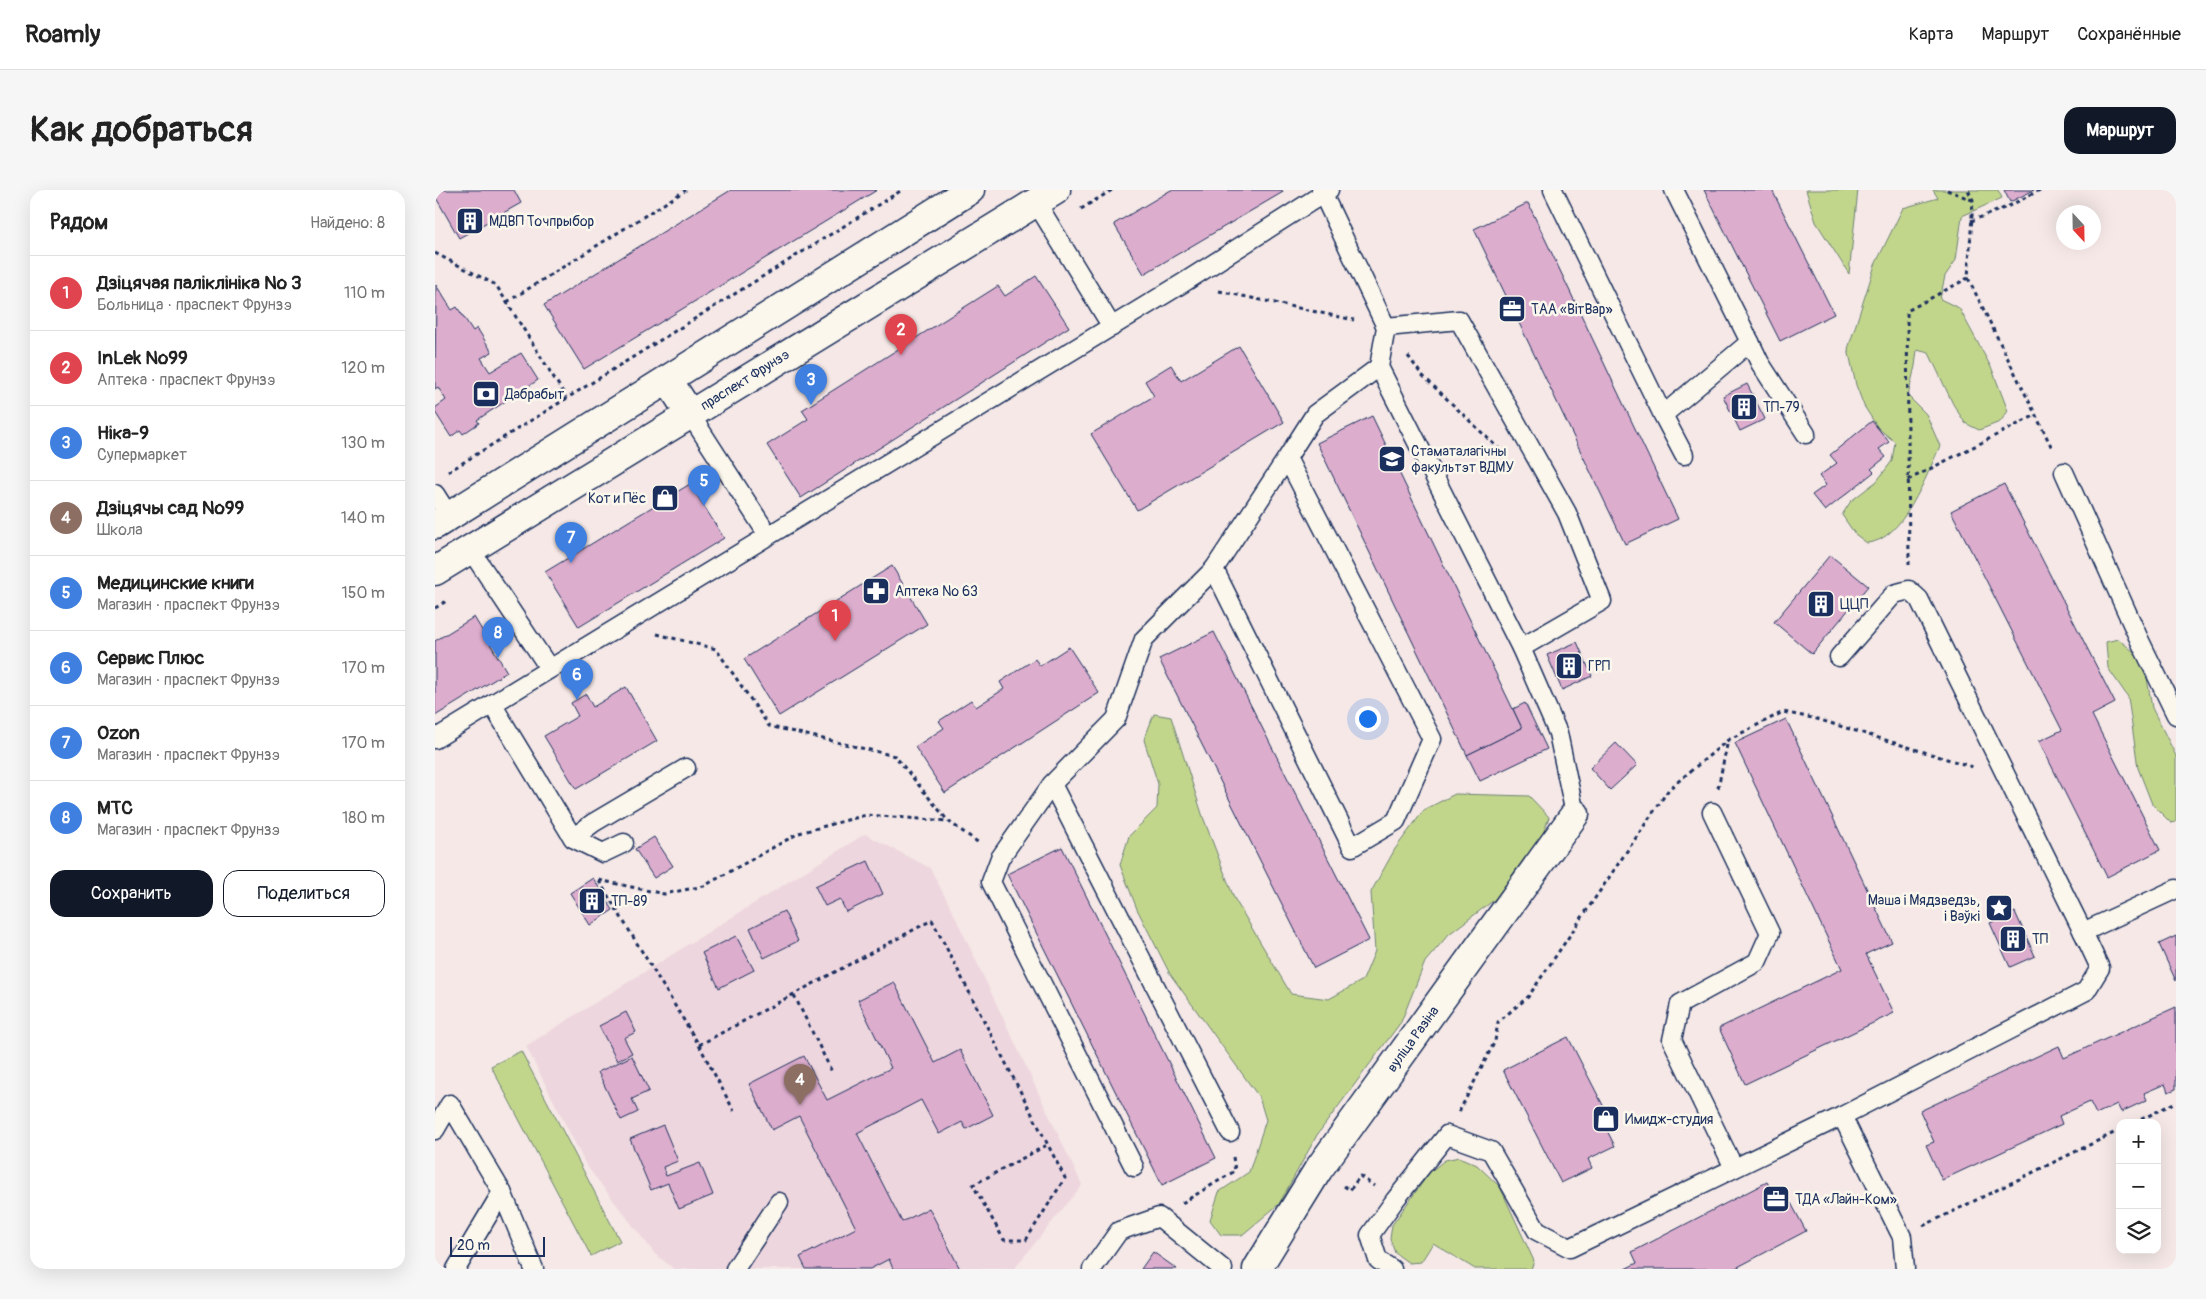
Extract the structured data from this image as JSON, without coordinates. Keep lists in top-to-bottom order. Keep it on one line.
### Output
{"streets":{"main road":["праспект Фрунзэ","вуліца Разіна"]},"places":{"building":["МДВП Точпрыбор","ТП-79","ЦЦП","ГРП","ТП-89","ТП"],"office":["ТАА «ВітВар»","ТДА «Лайн-Ком»"],"bank":["Дабрабыт"],"school or university":["Стаматалагічны факультэт ВДМУ"],"shop":["Кот и Пёс","Имидж-студия"],"pharmacy":["Аптека № 63"],"place":["Маша і Мядзведзь, і Ваўкі"]},"scale_bar":"20 m","north":"bottom","page":{"header":"Roamly","nav":["Карта","Маршрут","Сохранённые"],"buttons":["Маршрут",["Сохранить","Поделиться"]],"title":"Как добраться","heading":["Рядом","Найдено: 8"],"list":[{"mark":"1","name":"Дзіцячая паліклініка № 3","note":"Больница · праспект Фрунзэ","value":"110 m"},{"mark":"2","name":"InLek №99","note":"Аптека · праспект Фрунзэ","value":"120 m"},{"mark":"3","name":"Ніка-9","note":"Супермаркет","value":"130 m"},{"mark":"4","name":"Дзіцячы сад №99","note":"Школа","value":"140 m"},{"mark":"5","name":"Медицинские книги","note":"Магазин · праспект Фрунзэ","value":"150 m"},{"mark":"6","name":"Сервис Плюс","note":"Магазин · праспект Фрунзэ","value":"170 m"},{"mark":"7","name":"Ozon","note":"Магазин · праспект Фрунзэ","value":"170 m"},{"mark":"8","name":"МТС","note":"Магазин · праспект Фрунзэ","value":"180 m"}],"pins":["2","3","5","7","1","8","6","4"],"map_buttons":["+","−"],"scale":"20 m"}}
